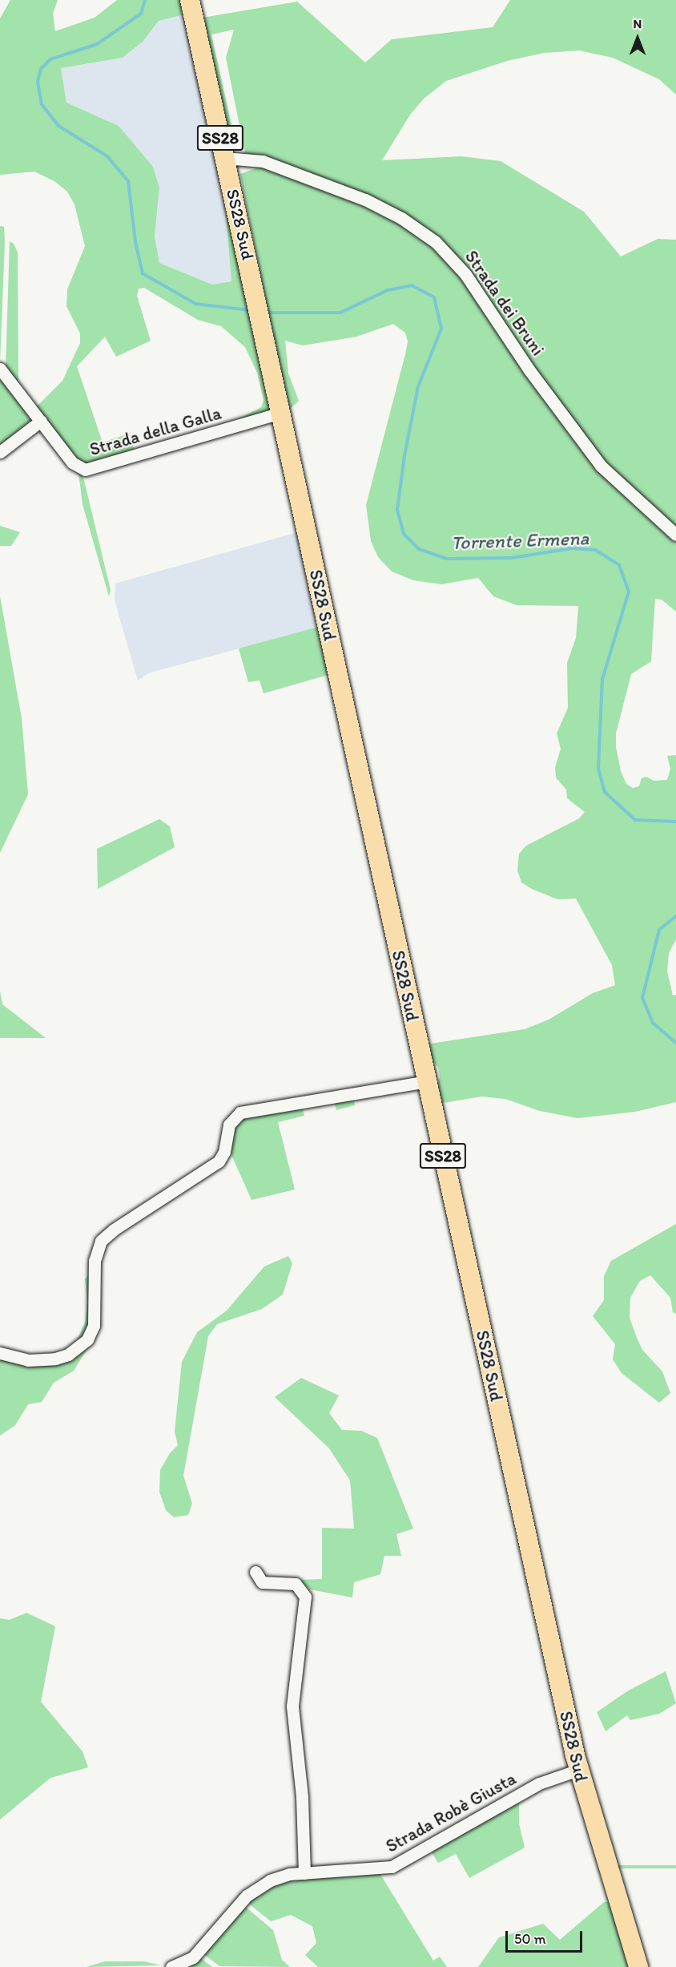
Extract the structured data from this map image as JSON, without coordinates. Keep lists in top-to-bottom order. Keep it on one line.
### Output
{"streets":{"main road":["SS28","SS28 Sud"],"street":["Strada dei Bruni","Strada della Galla","Strada Robè Giusta"]},"crossings":[["SS28 Sud","Strada dei Bruni"],["SS28 Sud","Strada della Galla"],["SS28 Sud","Strada Robè Giusta"]],"water":["Torrente Ermena"],"scale_bar":"50 m","north":"top"}
